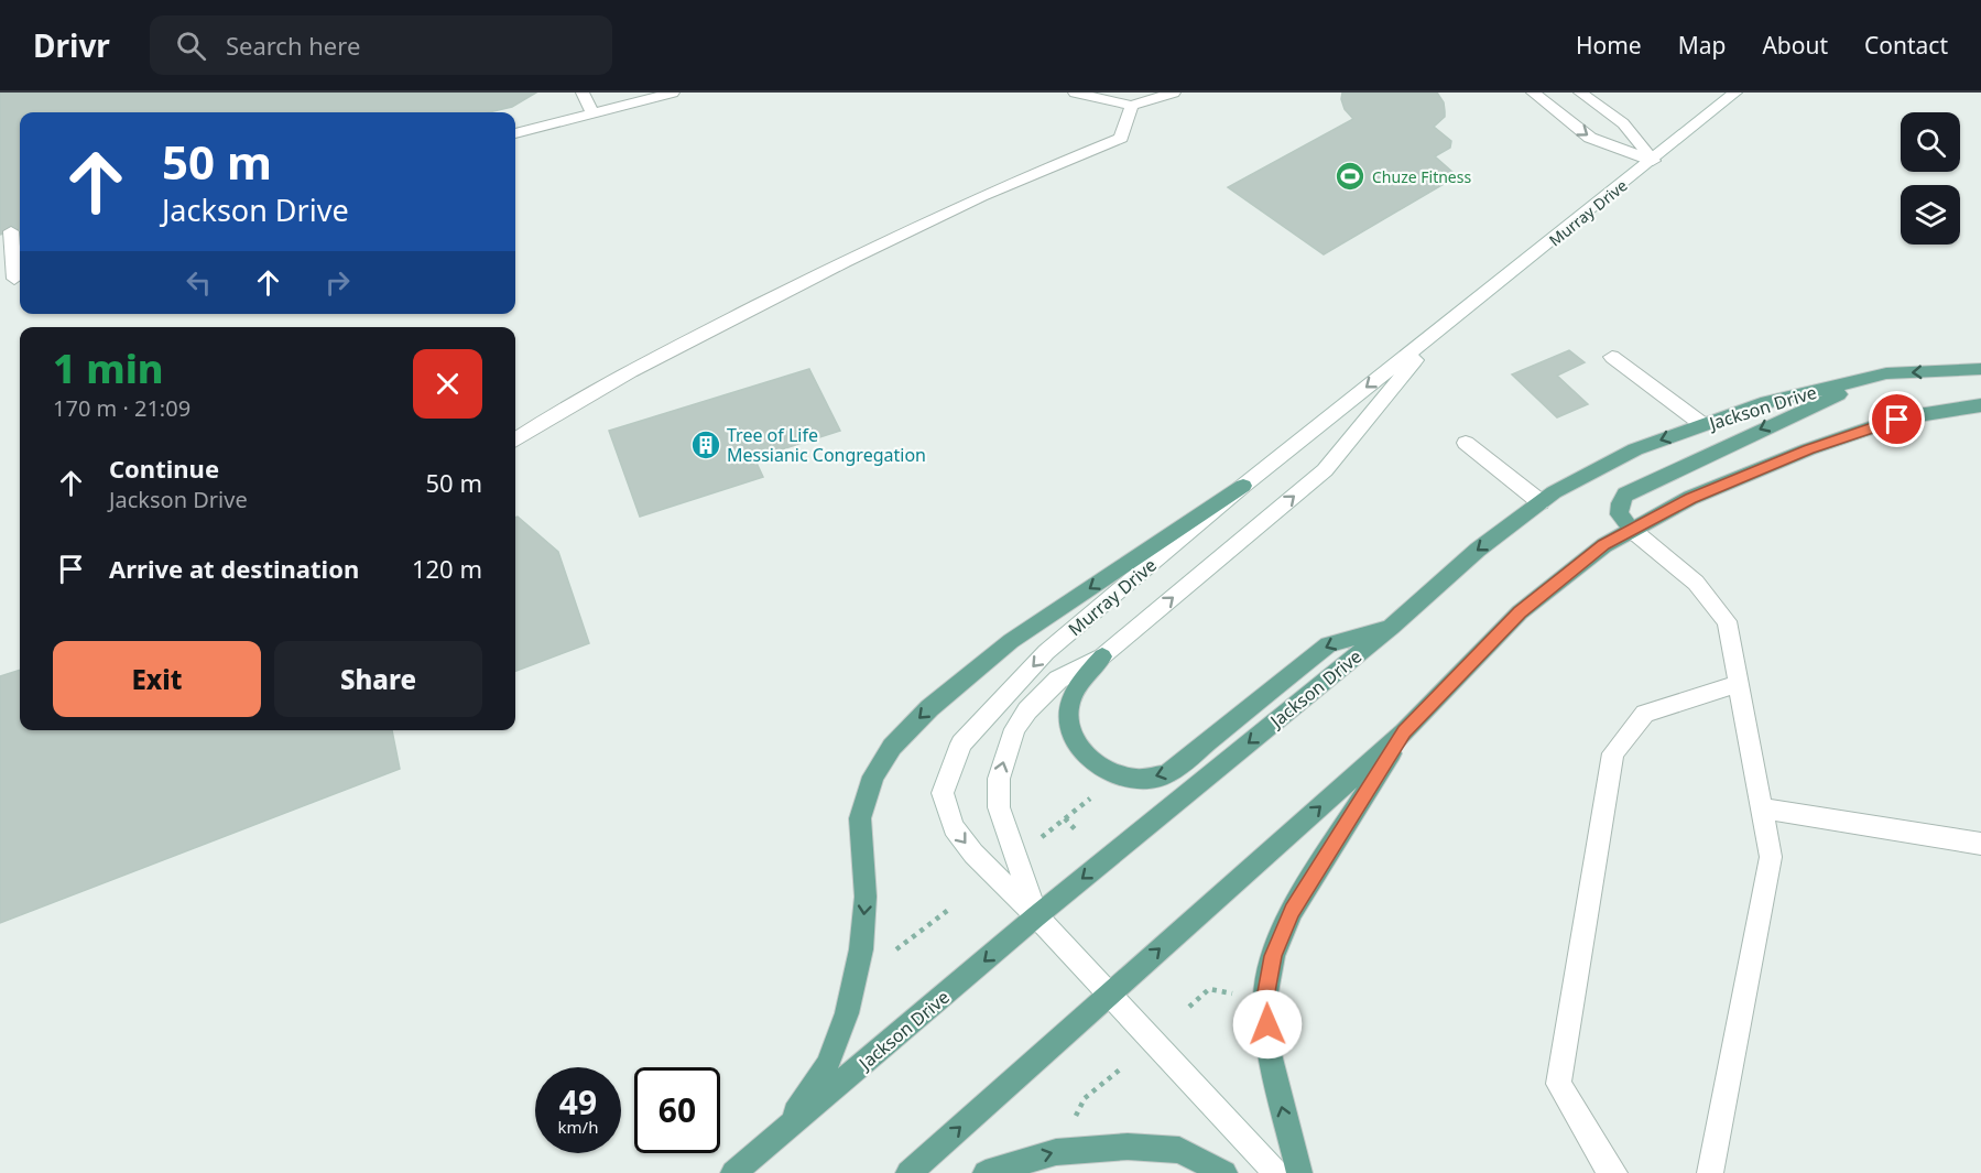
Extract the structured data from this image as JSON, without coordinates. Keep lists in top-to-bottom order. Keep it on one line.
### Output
{"streets":{"main road":["Murray Drive","Jackson Drive"]},"crossings":[["Murray Drive","Jackson Drive"]],"places":{"sports":["Chuze Fitness"],"building":["Tree of Life Messianic Congregation"]},"page":{"header":"Drivr","search":"Search here","nav":["Home","Map","About","Contact"],"turn":["50 m","Jackson Drive"],"heading":["1 min","170 m · 21:09"],"list":[{"name":"Continue","note":"Jackson Drive","value":"50 m"},{"name":"Arrive at destination","value":"120 m"}],"buttons":["Exit","Share"],"speed":"49 km/h","limit":"60"}}
